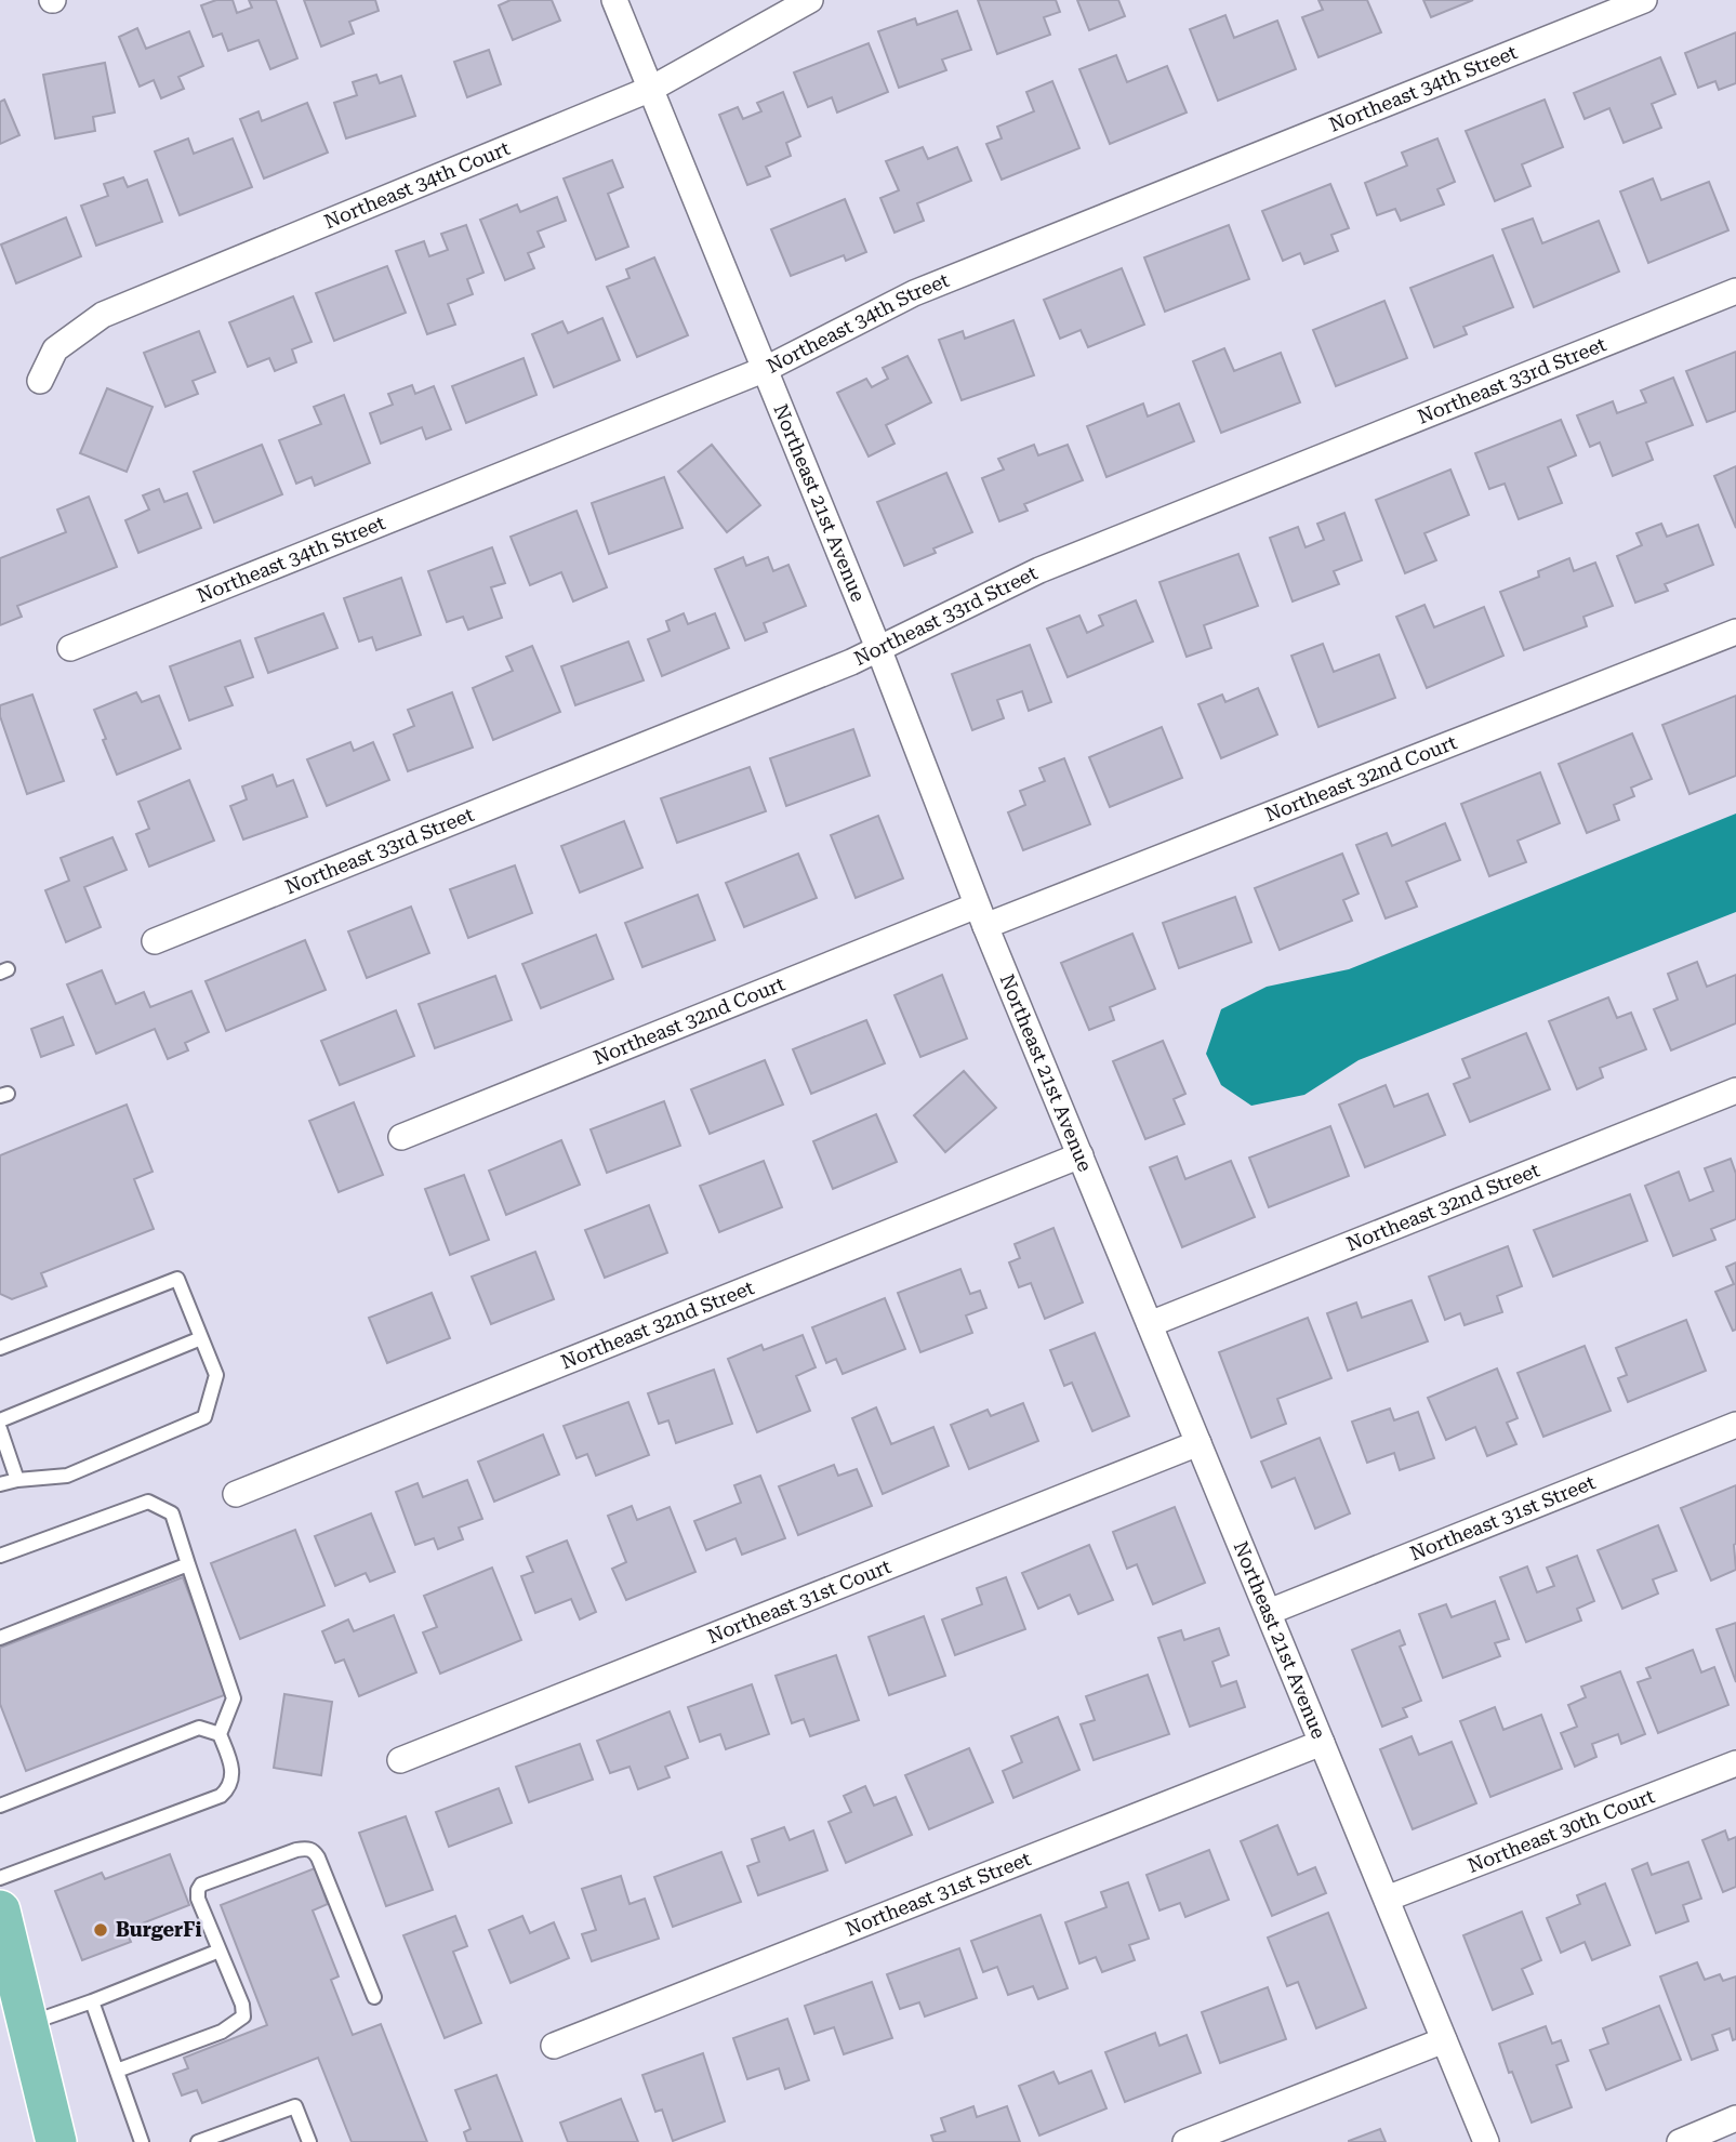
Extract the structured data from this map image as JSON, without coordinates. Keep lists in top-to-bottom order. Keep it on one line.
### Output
{"streets":{"street":["Northeast 34th Street","Northeast 34th Court","Northeast 33rd Street","Northeast 21st Avenue","Northeast 32nd Court","Northeast 32nd Street","Northeast 31st Street","Northeast 31st Court","Northeast 30th Court"]},"crossings":[["Northeast 34th Street","Northeast 21st Avenue"],["Northeast 34th Court","Northeast 21st Avenue"],["Northeast 33rd Street","Northeast 21st Avenue"],["Northeast 21st Avenue","Northeast 32nd Court"],["Northeast 21st Avenue","Northeast 32nd Street"],["Northeast 21st Avenue","Northeast 31st Street"],["Northeast 21st Avenue","Northeast 31st Court"],["Northeast 21st Avenue","Northeast 30th Court"]],"places":["BurgerFi"]}
